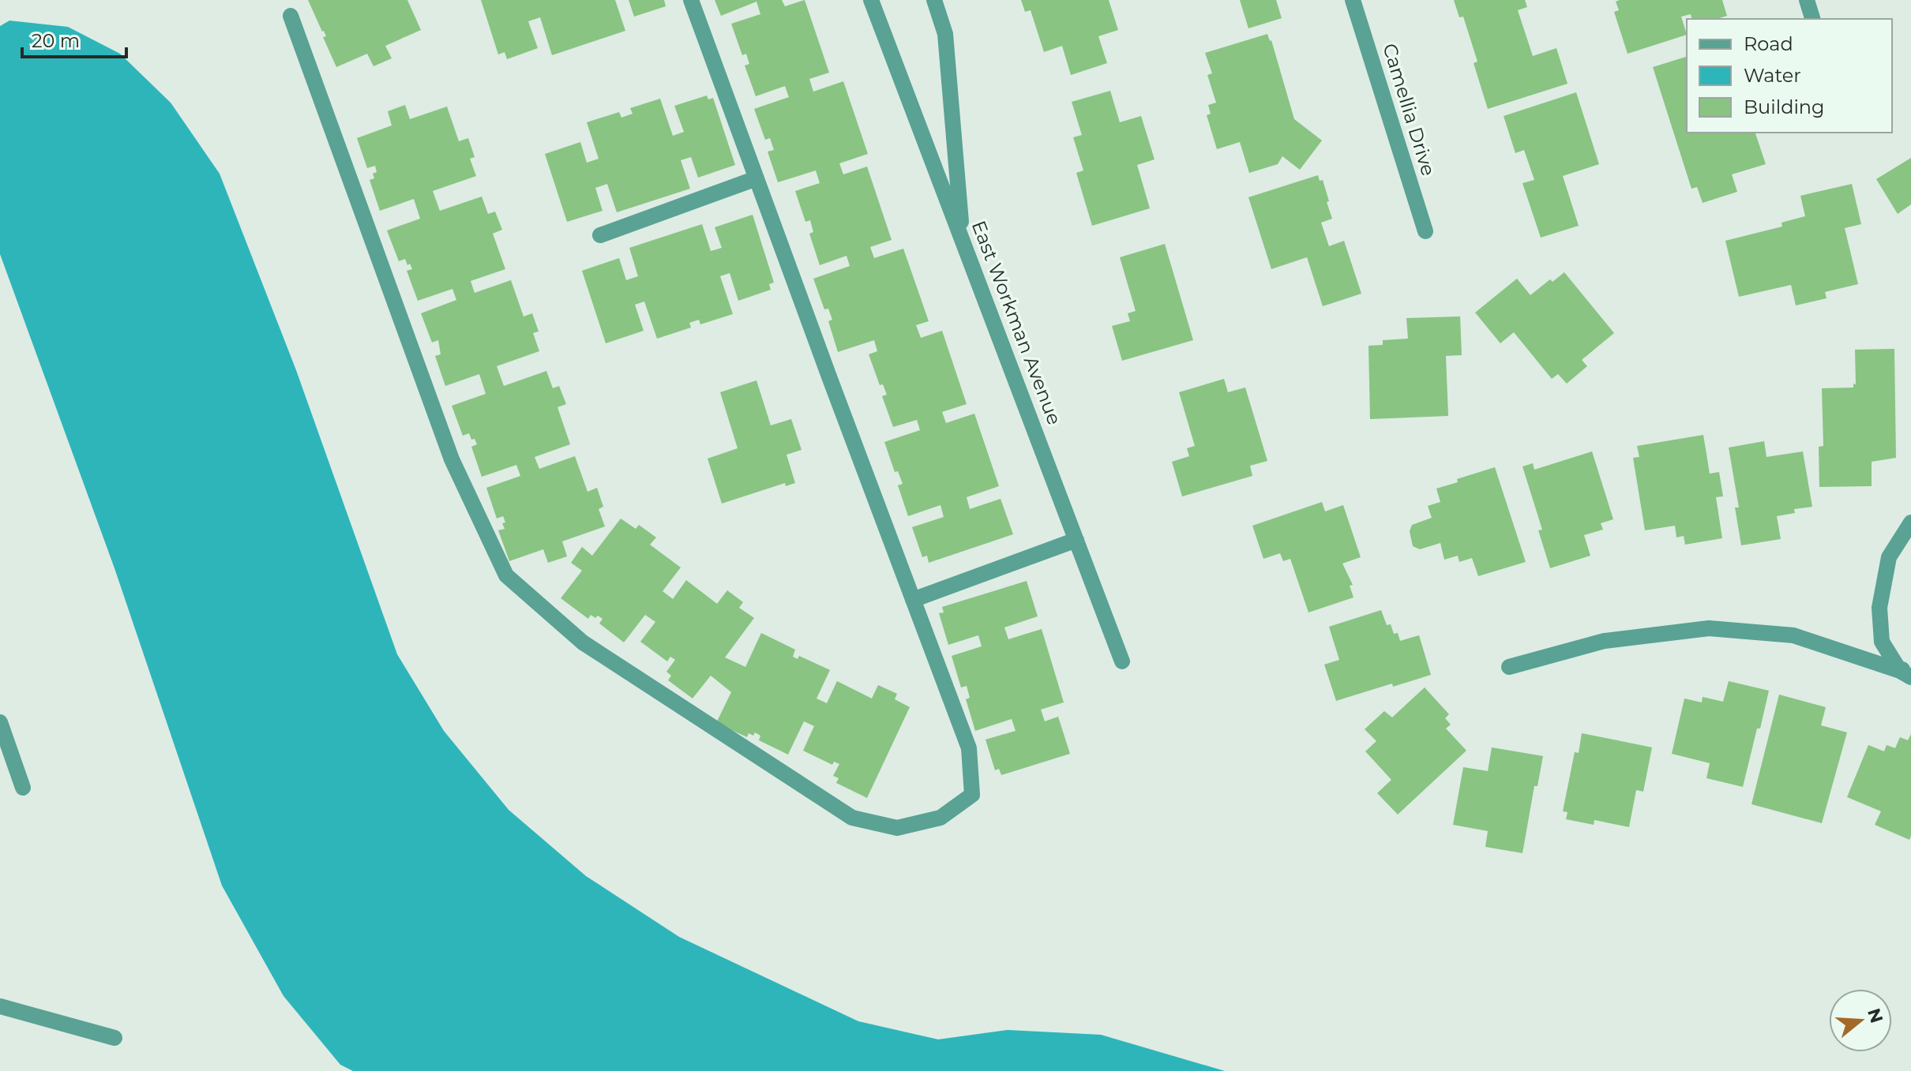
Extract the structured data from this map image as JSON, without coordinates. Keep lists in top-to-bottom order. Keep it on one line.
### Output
{"streets":{"street":["Camellia Drive","East Workman Avenue"]},"legend":["Road","Water","Building"],"scale_bar":"20 m","north":"right"}
